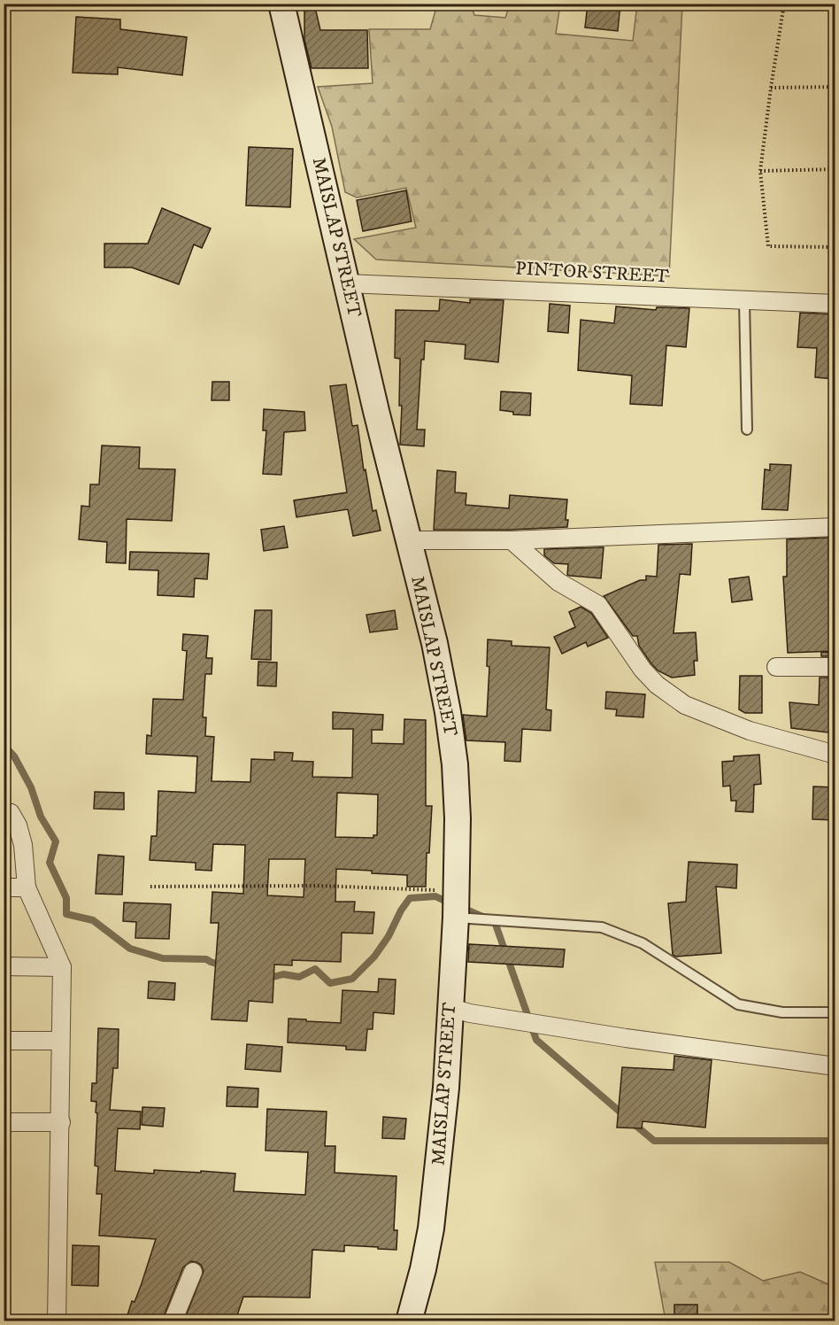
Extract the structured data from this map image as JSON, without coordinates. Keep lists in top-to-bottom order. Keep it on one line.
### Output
{"streets":{"main road":["MAISLAP STREET"],"street":["PINTOR STREET"]},"crossings":[["MAISLAP STREET","PINTOR STREET"]]}
